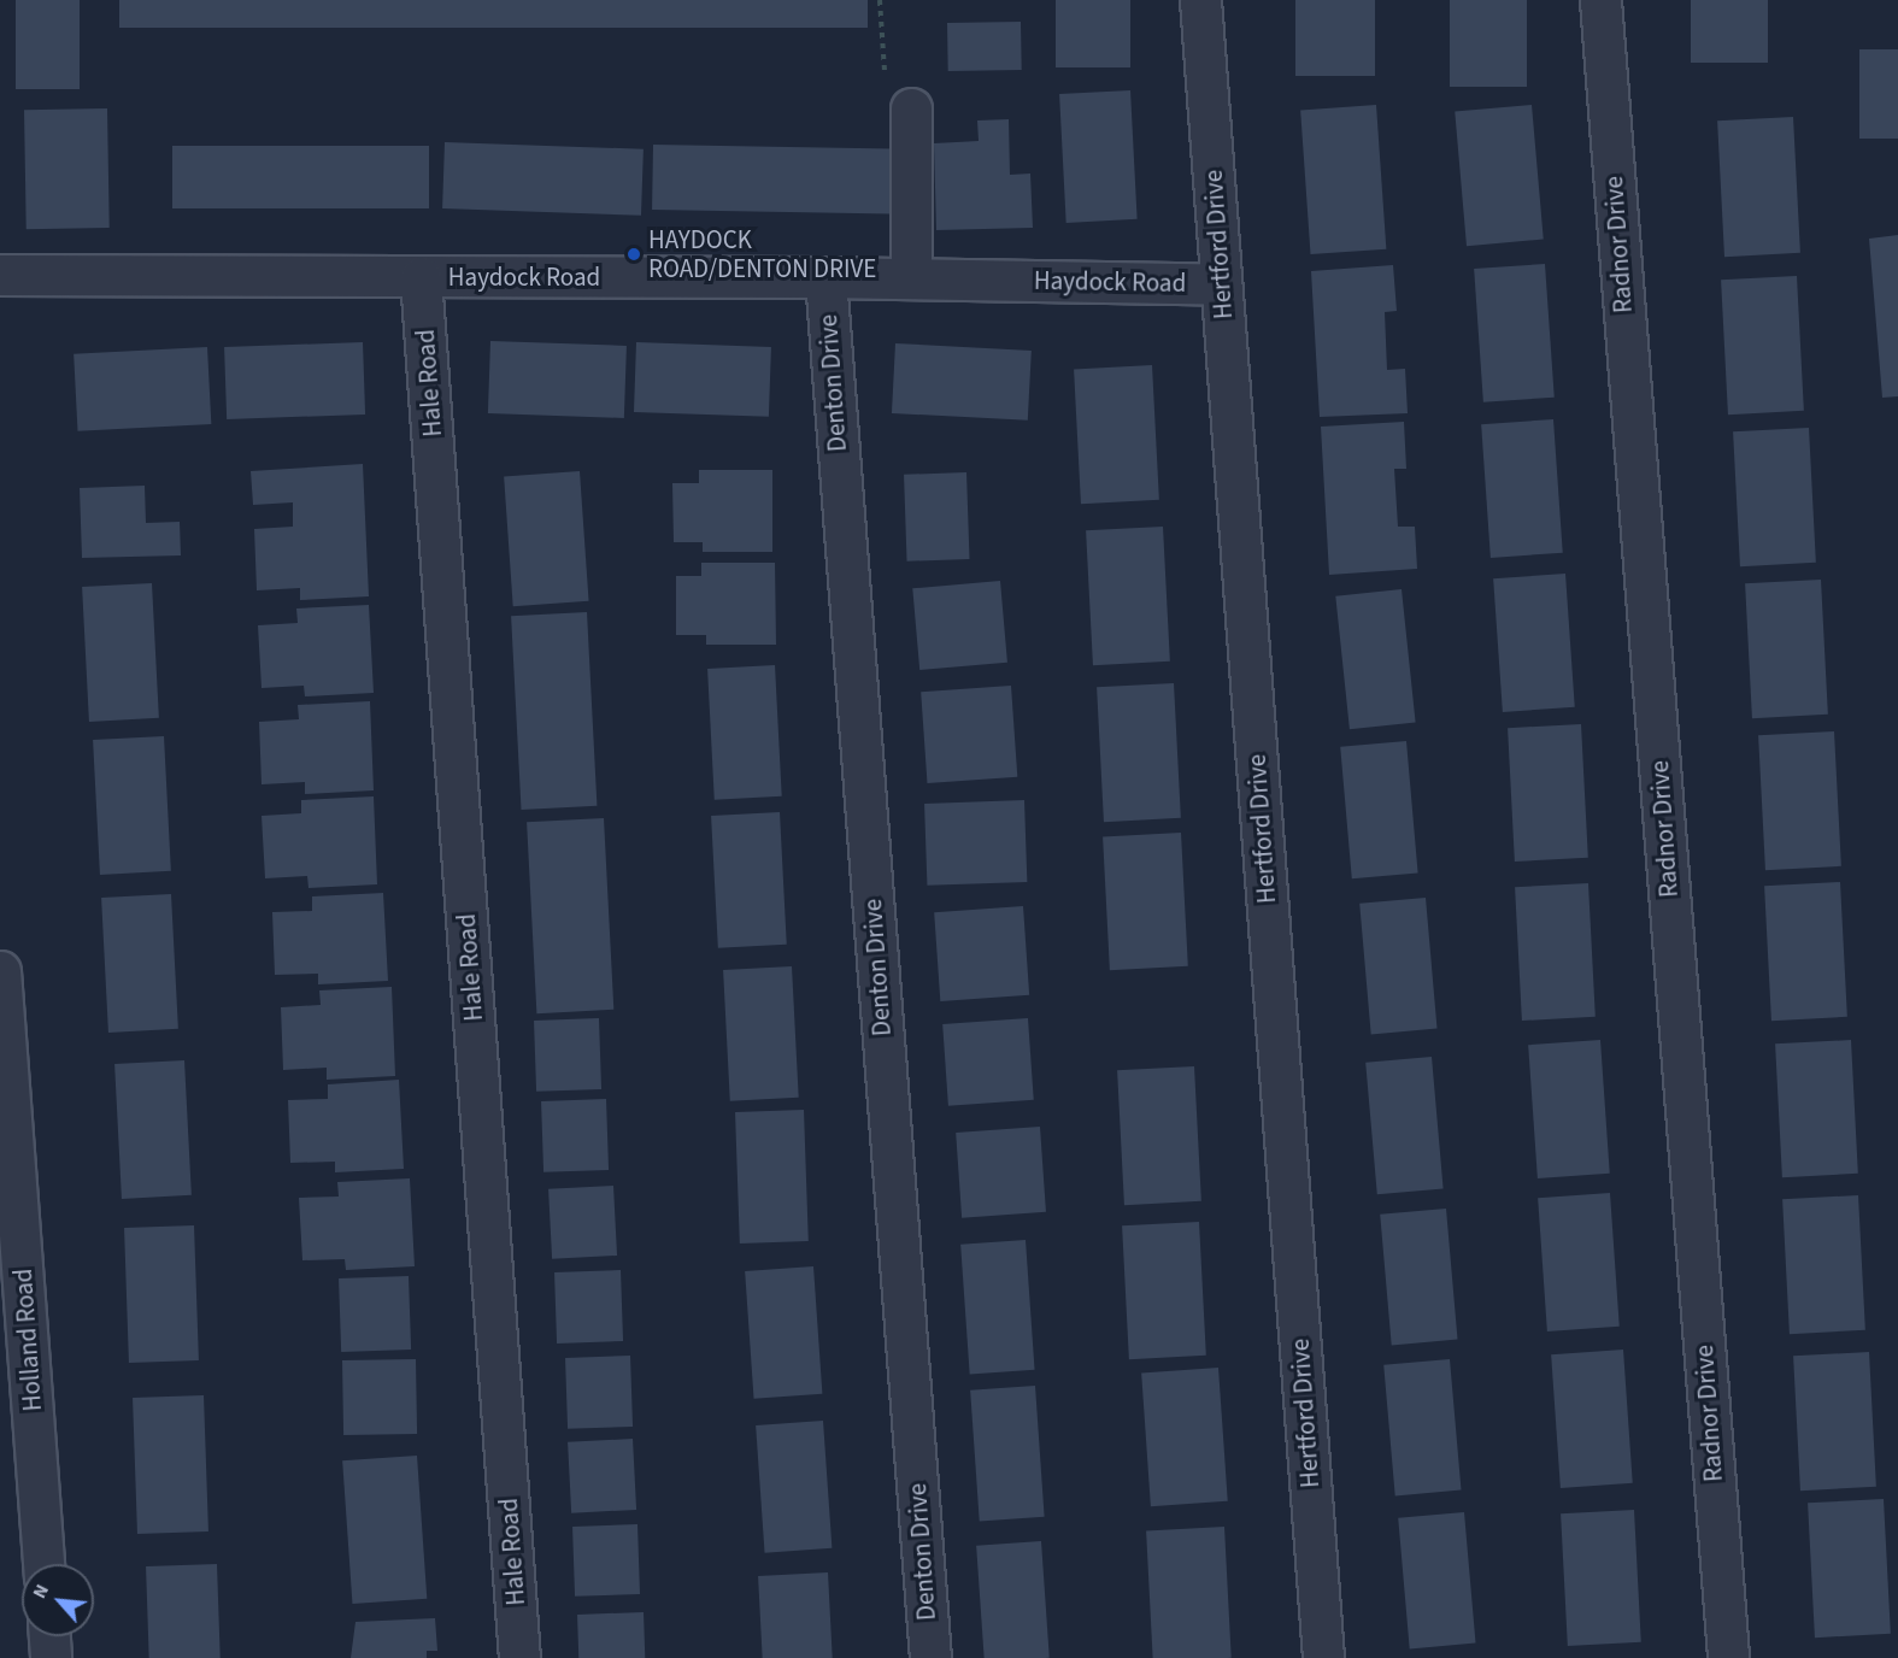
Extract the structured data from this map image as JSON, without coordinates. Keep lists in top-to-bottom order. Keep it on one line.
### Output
{"streets":{"street":["Hertford Drive","Radnor Drive","Haydock Road","Hale Road","Denton Drive","Holland Road"]},"crossings":[["Hertford Drive","Haydock Road"],["Haydock Road","Hale Road"],["Haydock Road","Denton Drive"]],"places":["HAYDOCK ROAD/DENTON DRIVE"],"north":"top left"}
